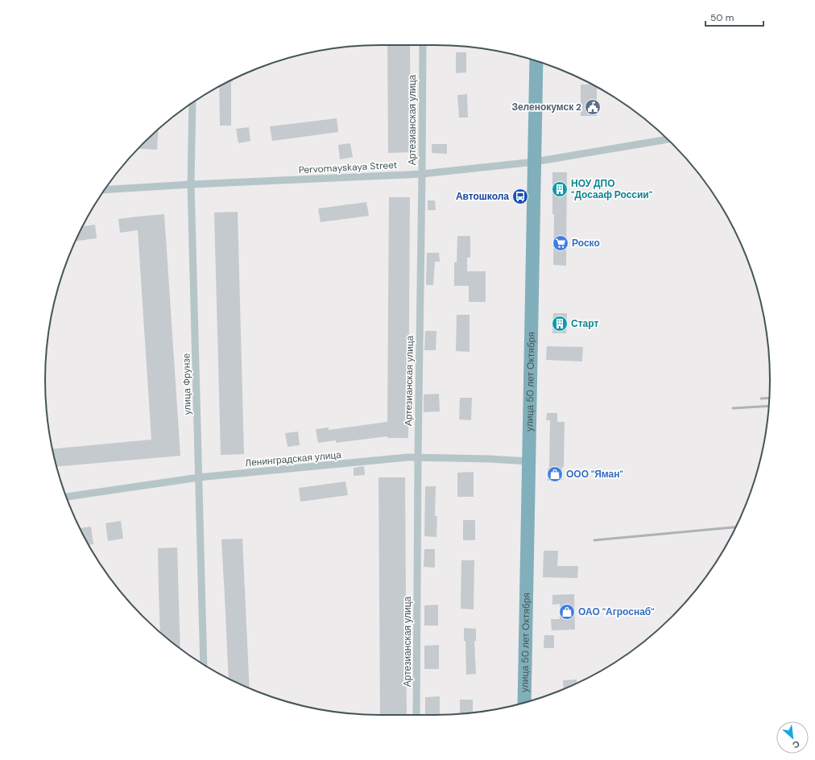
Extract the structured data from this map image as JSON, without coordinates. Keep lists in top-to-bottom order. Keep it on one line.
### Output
{"streets":{"highway":["улица 50 лет Октября"],"street":["Артезианская улица","Pervomayskaya Street","улица Фрунзе","Ленинградская улица"]},"crossings":[["Артезианская улица","Pervomayskaya Street"],["Артезианская улица","Ленинградская улица"],["Pervomayskaya Street","улица 50 лет Октября"],["Pervomayskaya Street","улица Фрунзе"],["улица 50 лет Октября","Ленинградская улица"],["улица Фрунзе","Ленинградская улица"]],"places":{"public building":["Зеленокумск 2"],"building":["НОУ ДПО \"Досааф России\"","Старт"],"bus stop":["Автошкола"],"supermarket":["Роско"],"shop":["ООО \"Яман\"","ОАО \"Агроснаб\""]},"scale_bar":"50 m","north":"bottom right"}
